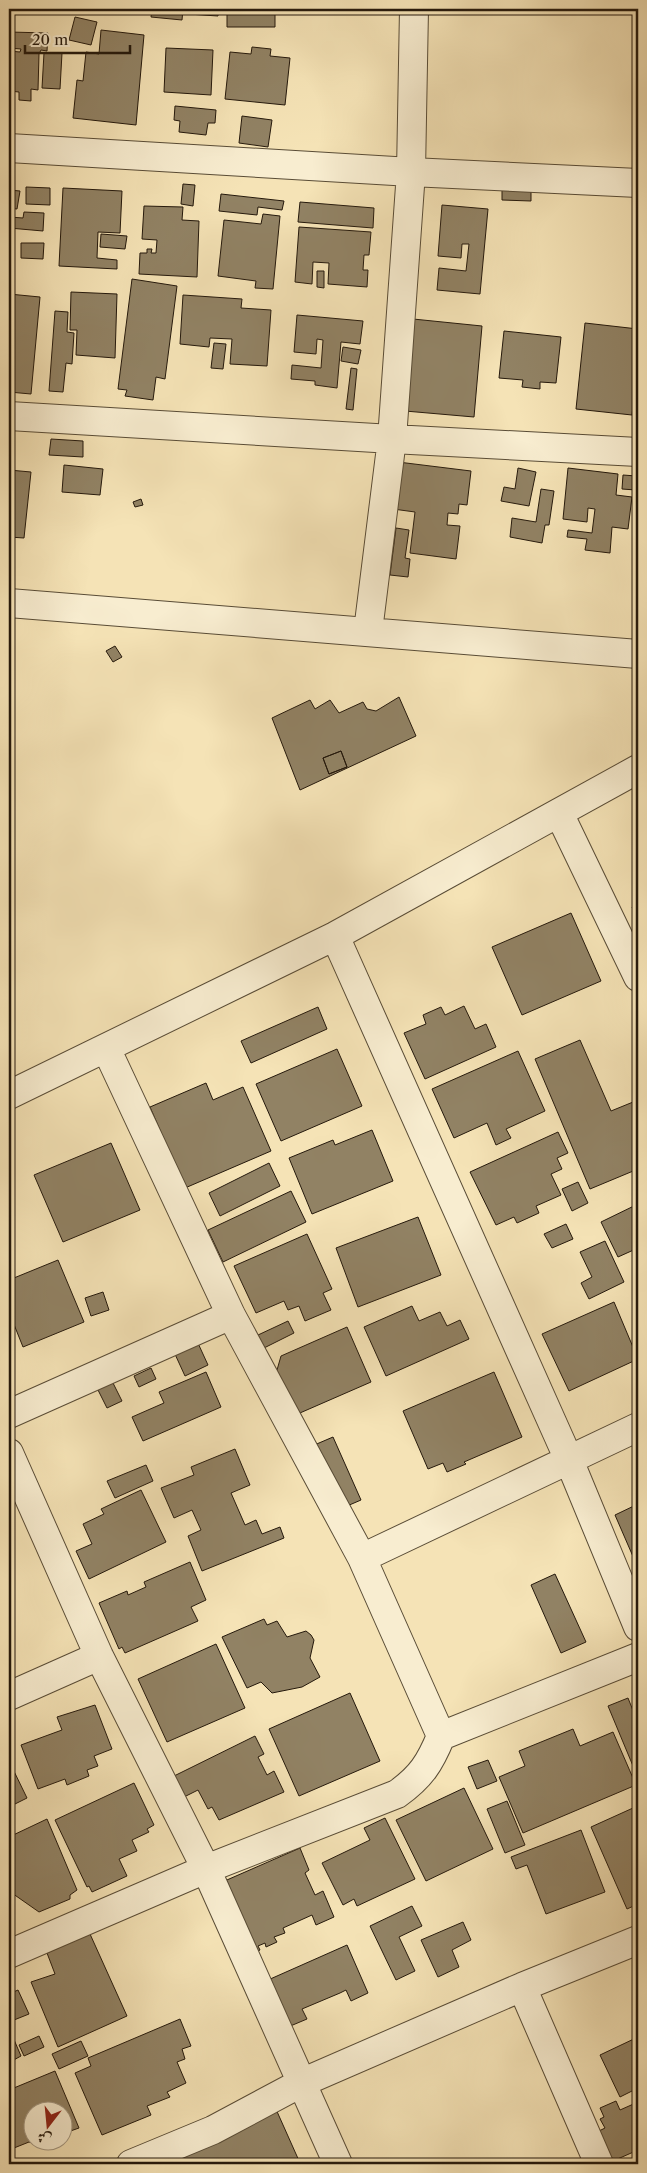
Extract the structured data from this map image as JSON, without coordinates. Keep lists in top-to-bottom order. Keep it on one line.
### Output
{"scale_bar":"20 m","north":"bottom"}
